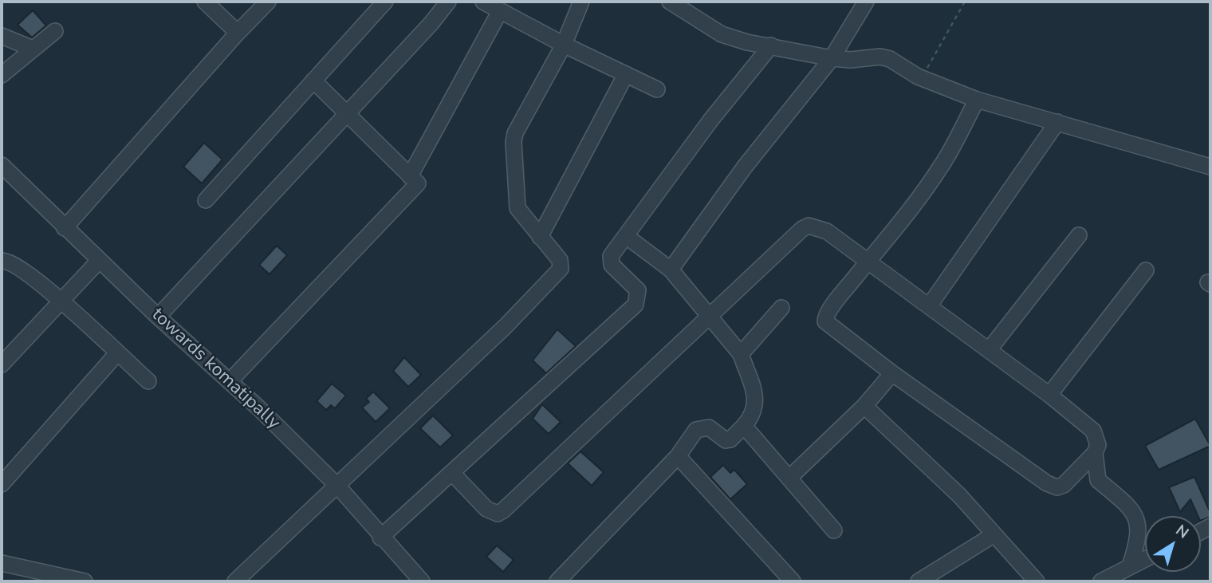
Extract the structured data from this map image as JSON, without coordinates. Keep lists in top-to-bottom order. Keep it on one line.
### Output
{"streets":{"street":["towards komatipally"]},"north":"top right"}
